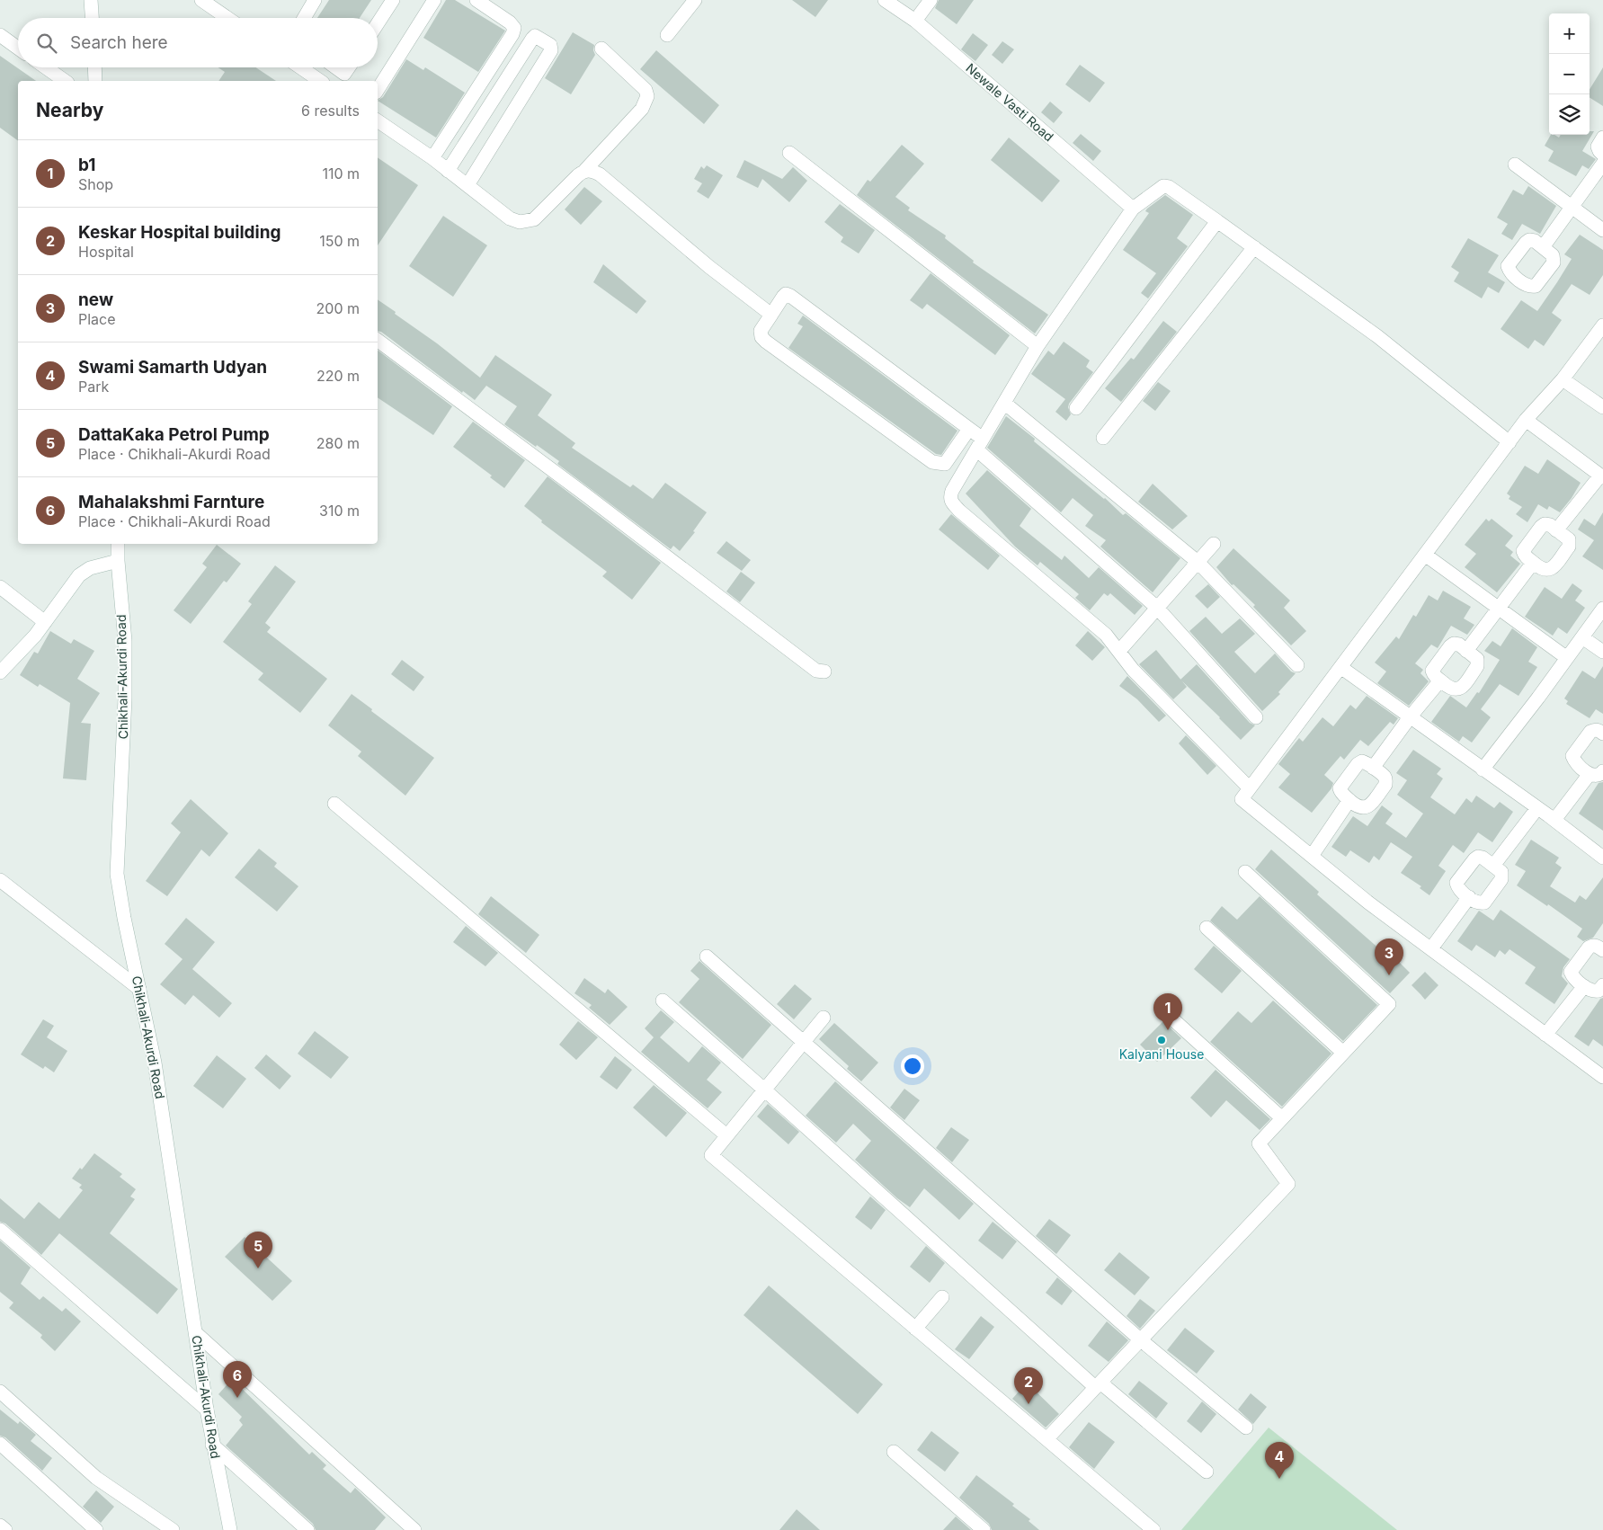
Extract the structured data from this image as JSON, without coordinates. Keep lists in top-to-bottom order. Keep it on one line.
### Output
{"streets":{"street":["Newale Vasti Road","Chikhali-Akurdi Road"]},"places":["Kalyani House"],"page":{"map_buttons":["+","−"],"search":"Search here","heading":["Nearby","6 results"],"list":[{"mark":"1","name":"b1","note":"Shop","value":"110 m"},{"mark":"2","name":"Keskar Hospital building","note":"Hospital","value":"150 m"},{"mark":"3","name":"new","note":"Place","value":"200 m"},{"mark":"4","name":"Swami Samarth Udyan","note":"Park","value":"220 m"},{"mark":"5","name":"DattaKaka Petrol Pump","note":"Place · Chikhali-Akurdi Road","value":"280 m"},{"mark":"6","name":"Mahalakshmi Farnture","note":"Place · Chikhali-Akurdi Road","value":"310 m"}],"pins":["3","1","5","6","2","4"]}}
